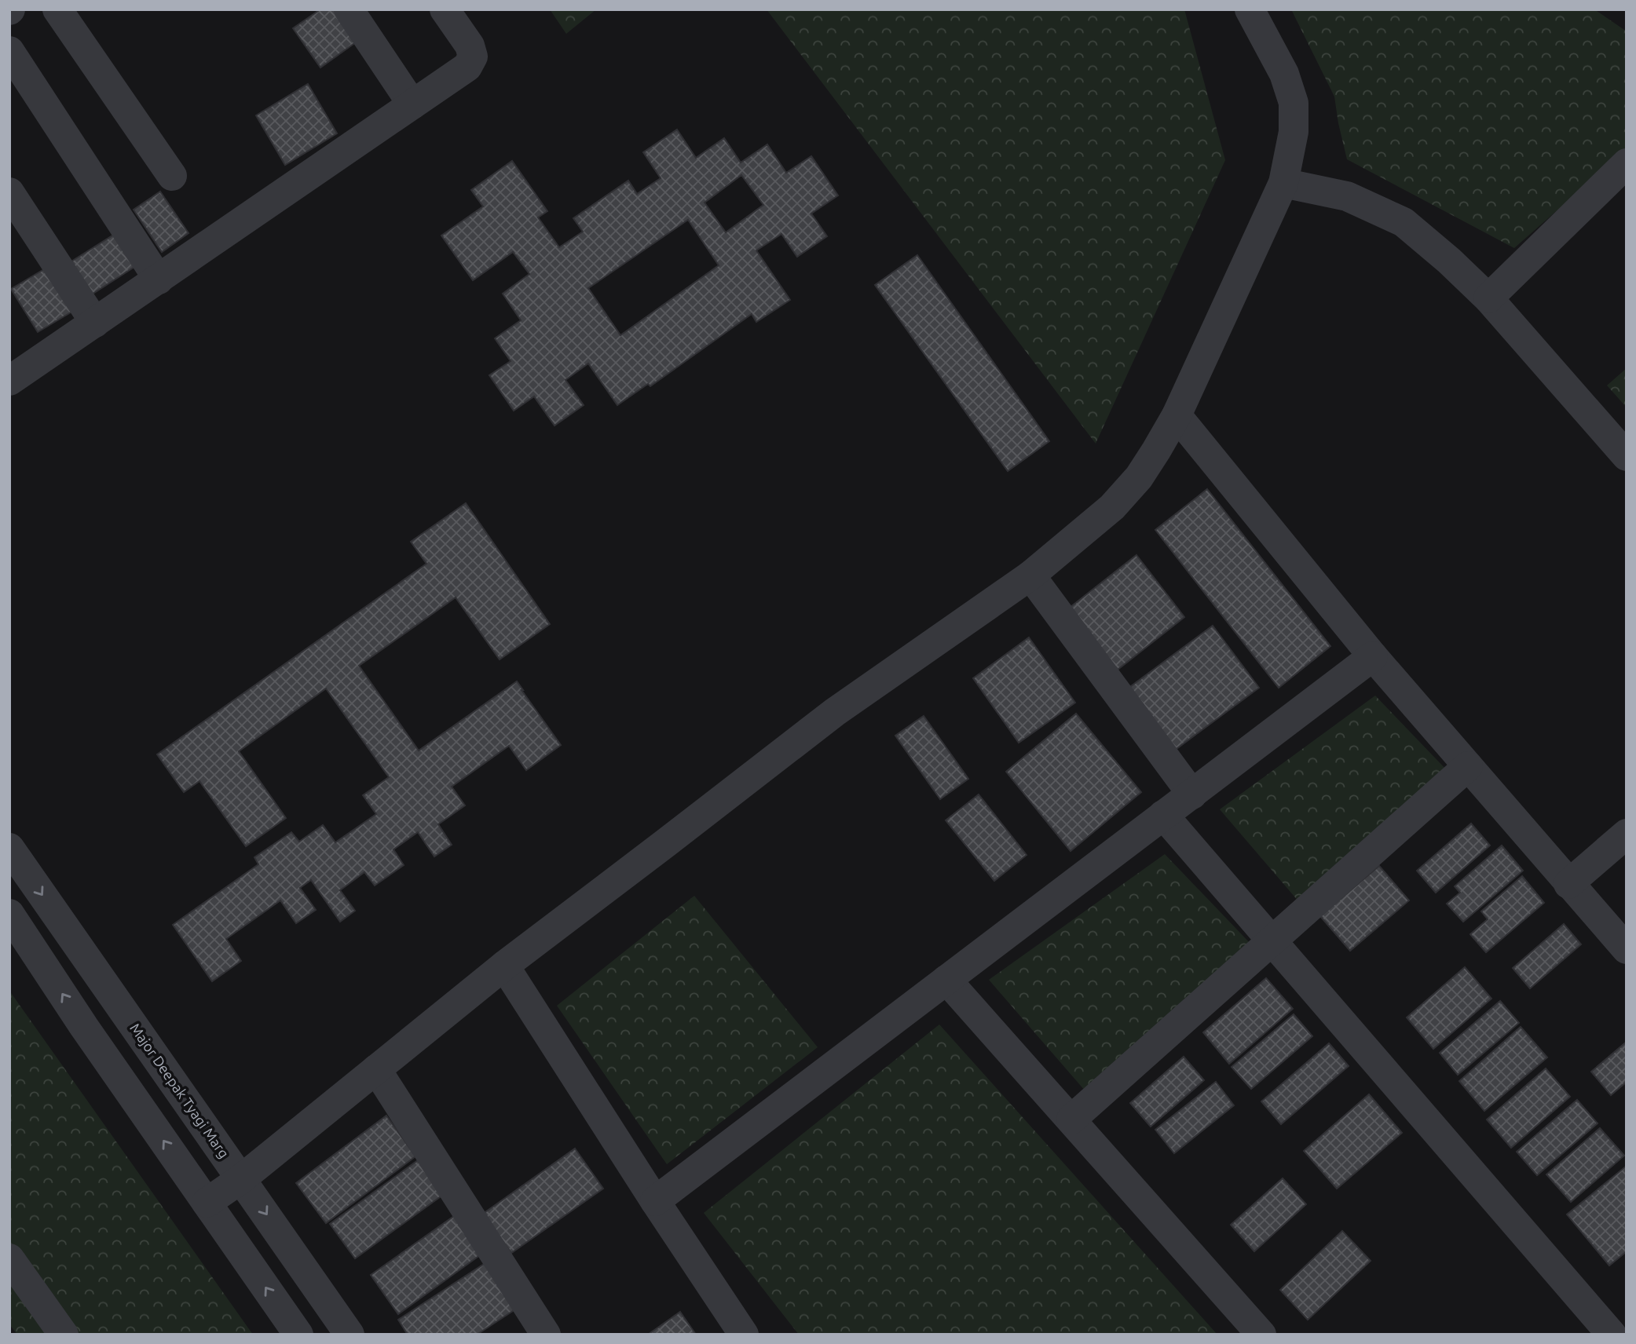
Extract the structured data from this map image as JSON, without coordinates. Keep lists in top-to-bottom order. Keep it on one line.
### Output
{"streets":{"street":["Major Deepak Tyagi Marg"]}}
